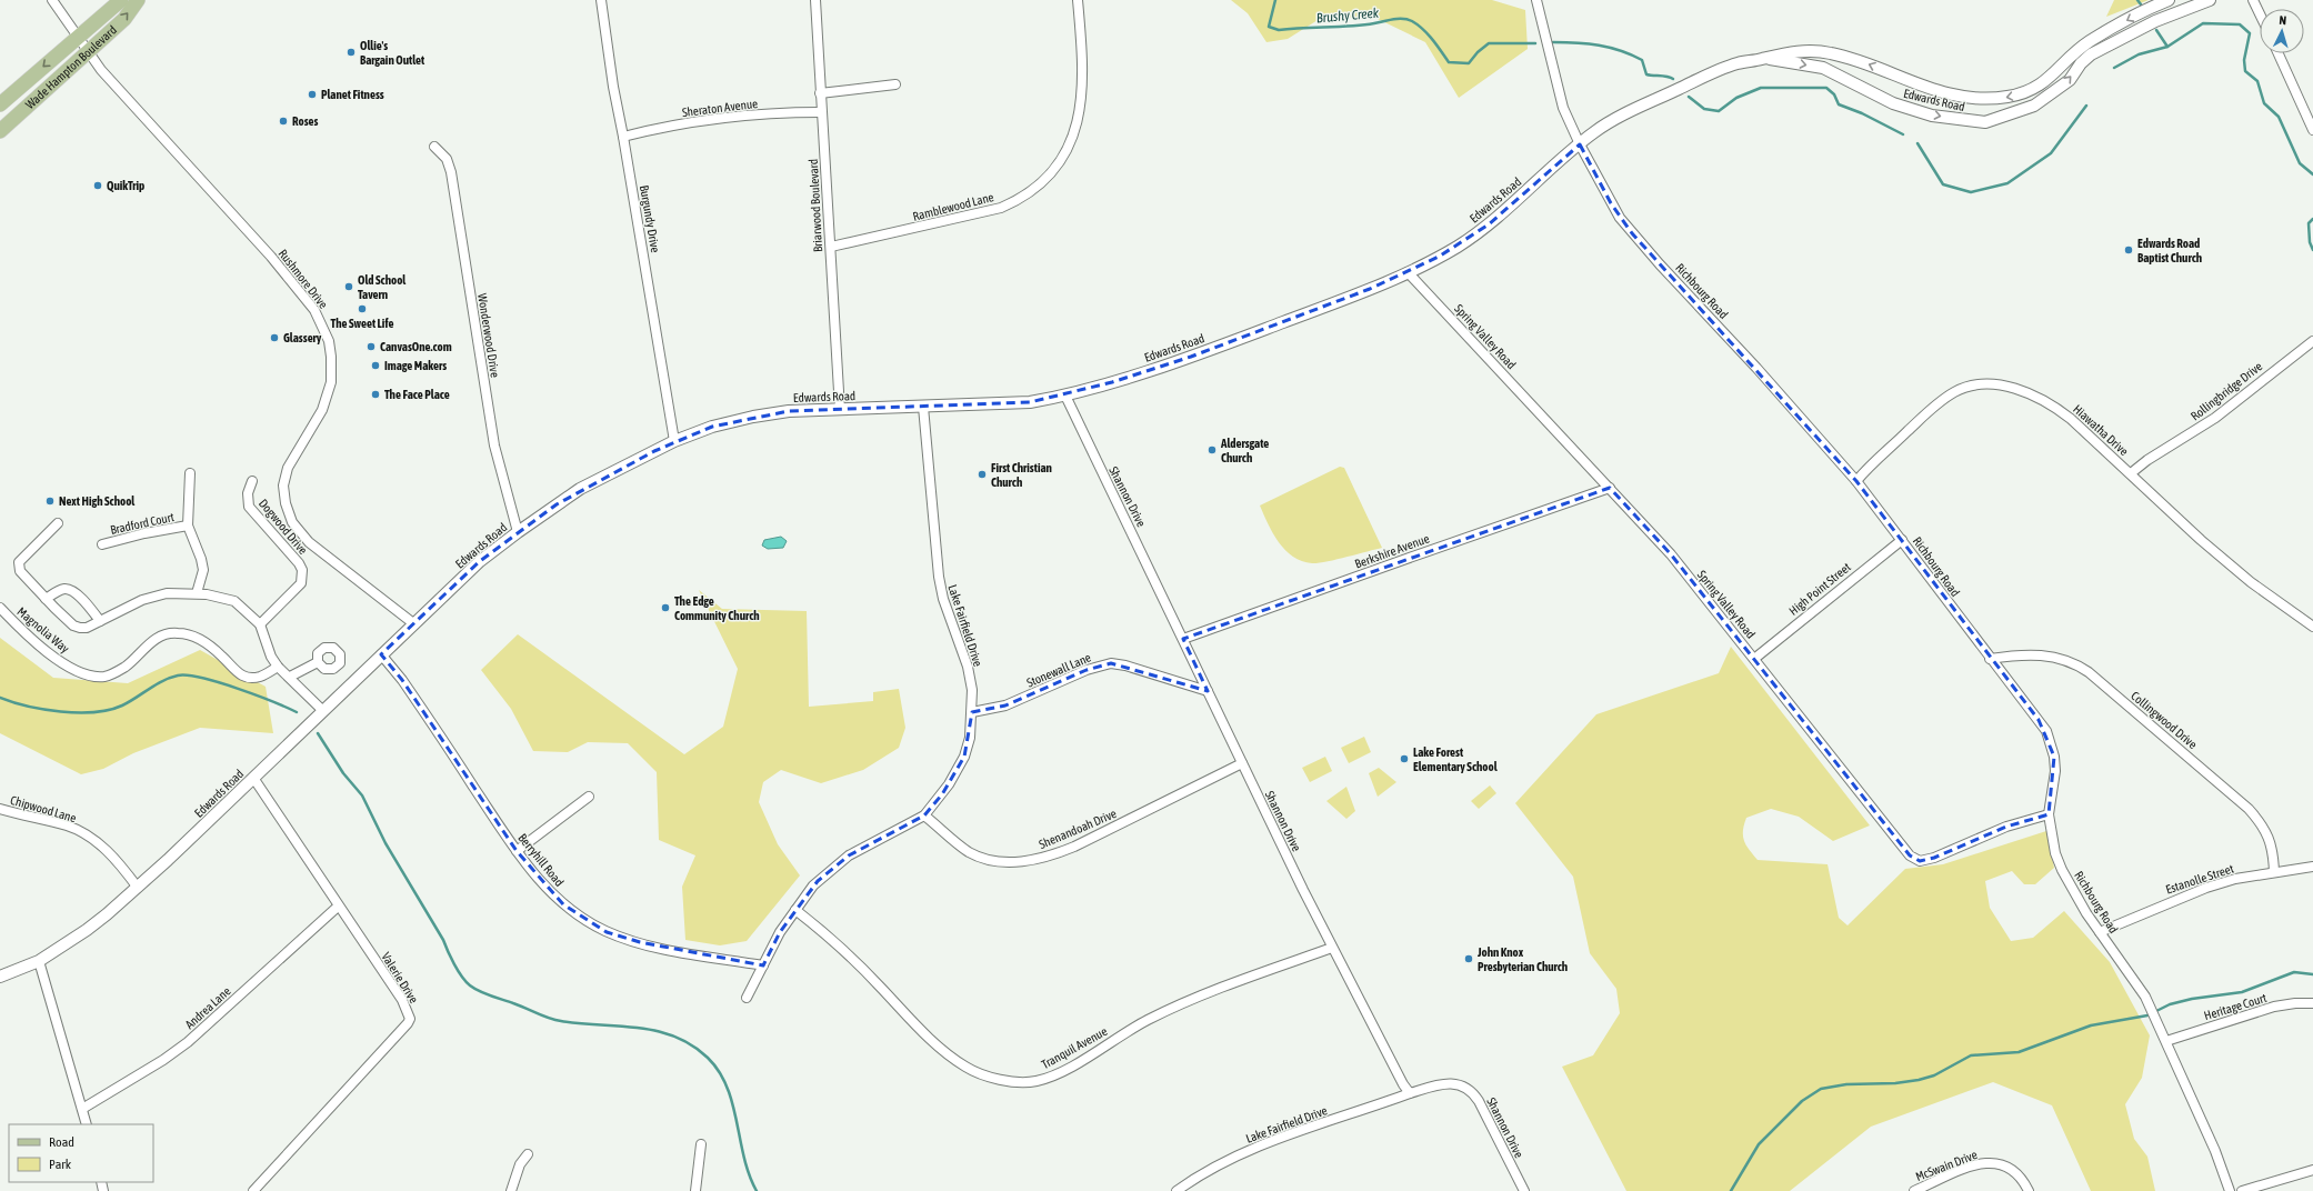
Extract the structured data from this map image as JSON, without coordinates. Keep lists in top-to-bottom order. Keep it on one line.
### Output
{"streets":{"main road":["Wade Hampton Boulevard"],"street":["Edwards Road","Sheraton Avenue","Briarwood Boulevard","Ramblewood Lane","Burgundy Drive","Rushmore Drive","Richbourg Road","Wonderwood Drive","Spring Valley Road","Rollingbridge Drive","Hiawatha Drive","Shannon Drive","Bradford Court","Dogwood Drive","Berkshire Avenue","High Point Street","Lake Fairfield Drive","Magnolia Way","Stonewall Lane","Collingwood Drive","Chipwood Lane","Shenandoah Drive","Berryhill Road","Estanolle Street","Valerie Drive","Heritage Court","Andrea Lane","Tranquil Avenue","McSwain Drive"]},"crossings":[["Wade Hampton Boulevard","Rushmore Drive"],["Edwards Road","Briarwood Boulevard"],["Edwards Road","Burgundy Drive"],["Edwards Road","Rushmore Drive"],["Edwards Road","Richbourg Road"],["Edwards Road","Wonderwood Drive"],["Edwards Road","Spring Valley Road"],["Edwards Road","Shannon Drive"],["Edwards Road","Lake Fairfield Drive"],["Edwards Road","Chipwood Lane"],["Edwards Road","Berryhill Road"],["Edwards Road","Valerie Drive"],["Sheraton Avenue","Briarwood Boulevard"],["Sheraton Avenue","Burgundy Drive"],["Briarwood Boulevard","Ramblewood Lane"],["Richbourg Road","Spring Valley Road"],["Richbourg Road","Hiawatha Drive"],["Richbourg Road","High Point Street"],["Richbourg Road","Collingwood Drive"],["Richbourg Road","Estanolle Street"],["Richbourg Road","Heritage Court"],["Spring Valley Road","Berkshire Avenue"],["Spring Valley Road","High Point Street"],["Rollingbridge Drive","Hiawatha Drive"],["Shannon Drive","Berkshire Avenue"],["Shannon Drive","Lake Fairfield Drive"],["Shannon Drive","Stonewall Lane"],["Shannon Drive","Shenandoah Drive"],["Shannon Drive","Tranquil Avenue"],["Lake Fairfield Drive","Stonewall Lane"],["Lake Fairfield Drive","Shenandoah Drive"],["Lake Fairfield Drive","Berryhill Road"],["Lake Fairfield Drive","Tranquil Avenue"],["Collingwood Drive","Estanolle Street"],["Valerie Drive","Andrea Lane"]],"water":["Brushy Creek"],"places":["Ollie's Bargain Outlet","Planet Fitness","Roses","QuikTrip","Edwards Road Baptist Church","Old School Tavern","The Sweet Life","Glassery","CanvasOne.com","Image Makers","The Face Place","Aldersgate Church","First Christian Church","Next High School","The Edge Community Church","Lake Forest Elementary School","John Knox Presbyterian Church"],"legend":["Road","Park"],"north":"top"}
